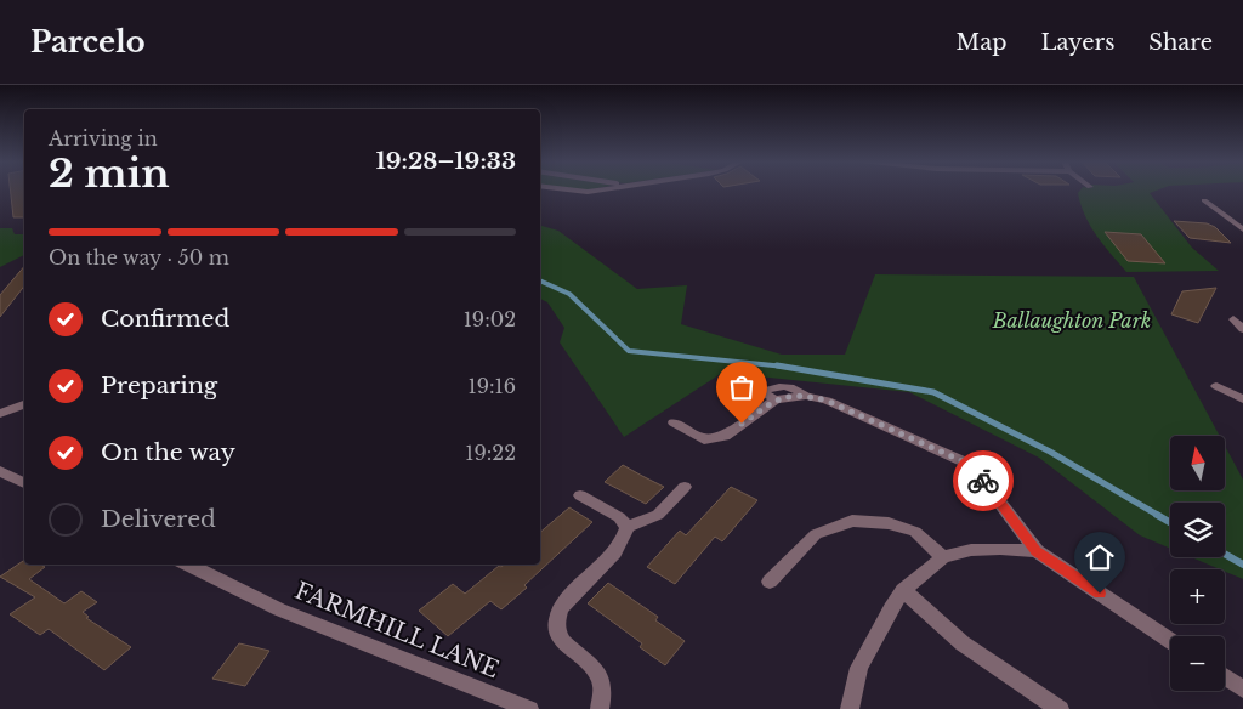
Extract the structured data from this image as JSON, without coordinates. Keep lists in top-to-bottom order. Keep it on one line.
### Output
{"streets":{"street":["FARMHILL LANE"]},"parks":["Ballaughton Park"],"north":"top","page":{"header":"Parcelo","nav":["Map","Layers","Share"],"heading":["2 min","Arriving in","19:28–19:33"],"bar":"On the way · 50 m","list":[["Confirmed","19:02"],["Preparing","19:16"],["On the way","19:22"],"Delivered"],"map_buttons":["+","−"]}}
